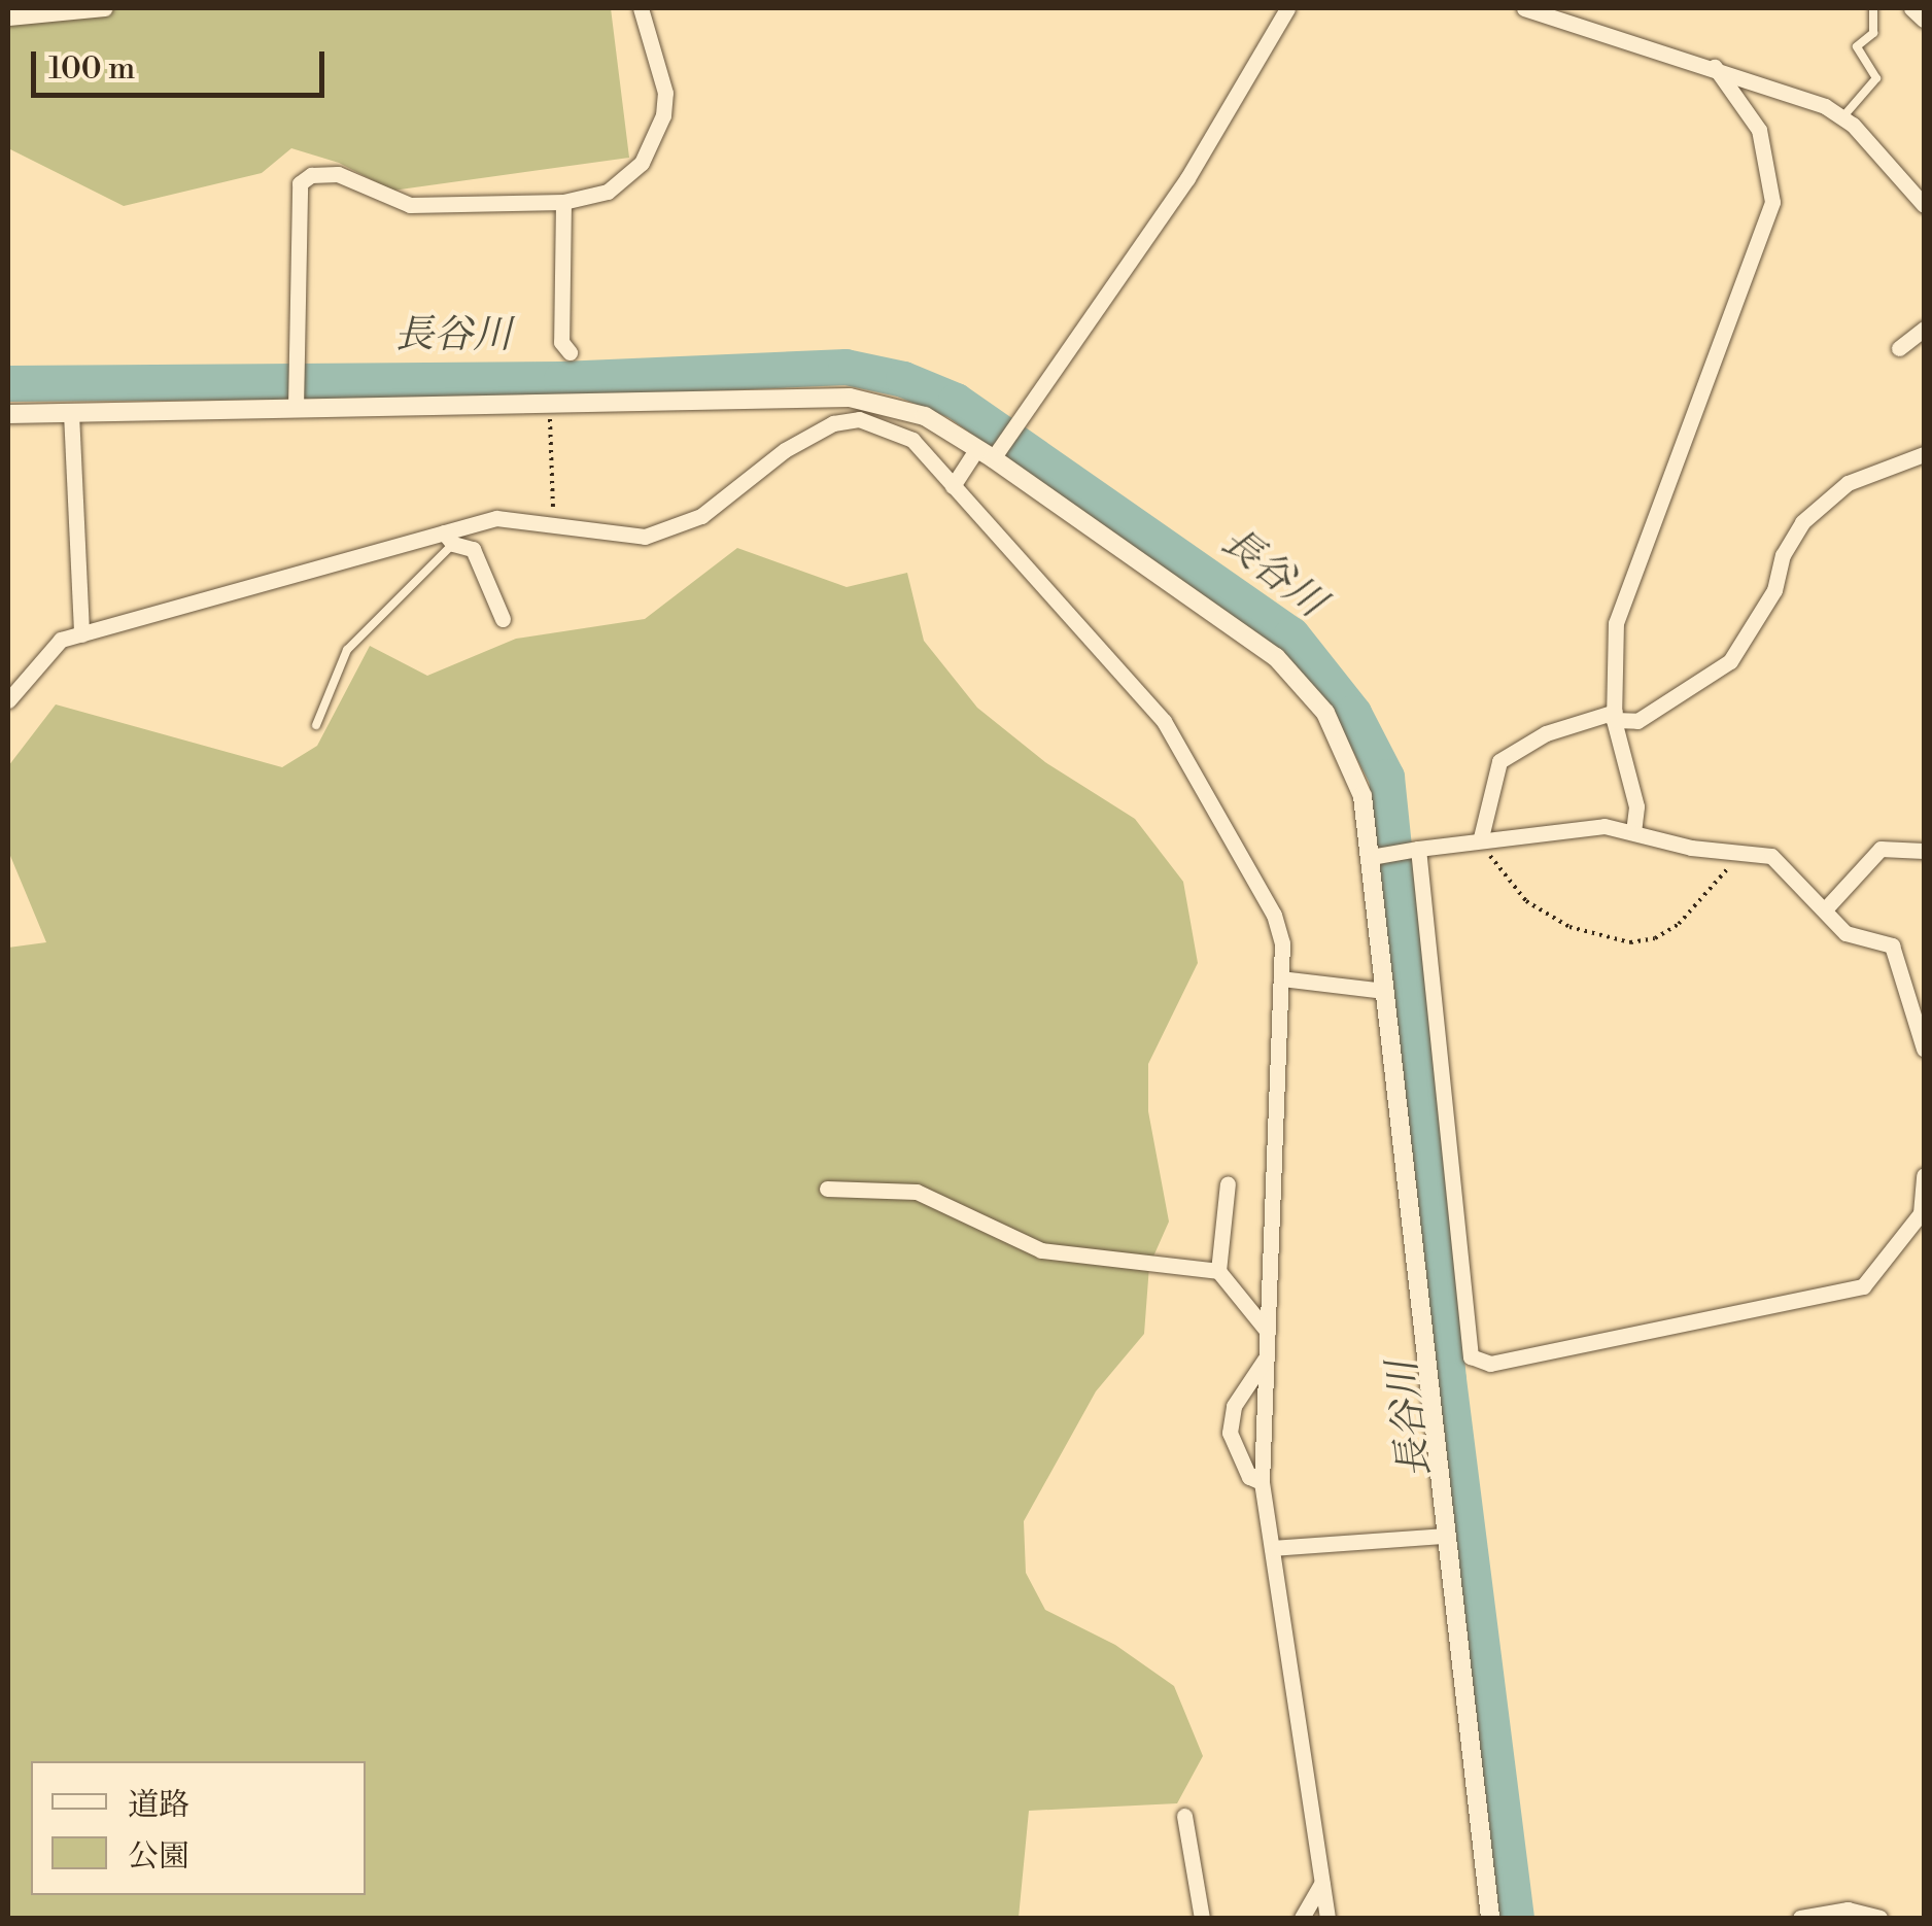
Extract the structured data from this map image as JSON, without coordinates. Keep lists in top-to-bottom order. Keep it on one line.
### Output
{"water":["長谷川"],"legend":["道路","公園"],"scale_bar":"100 m"}
